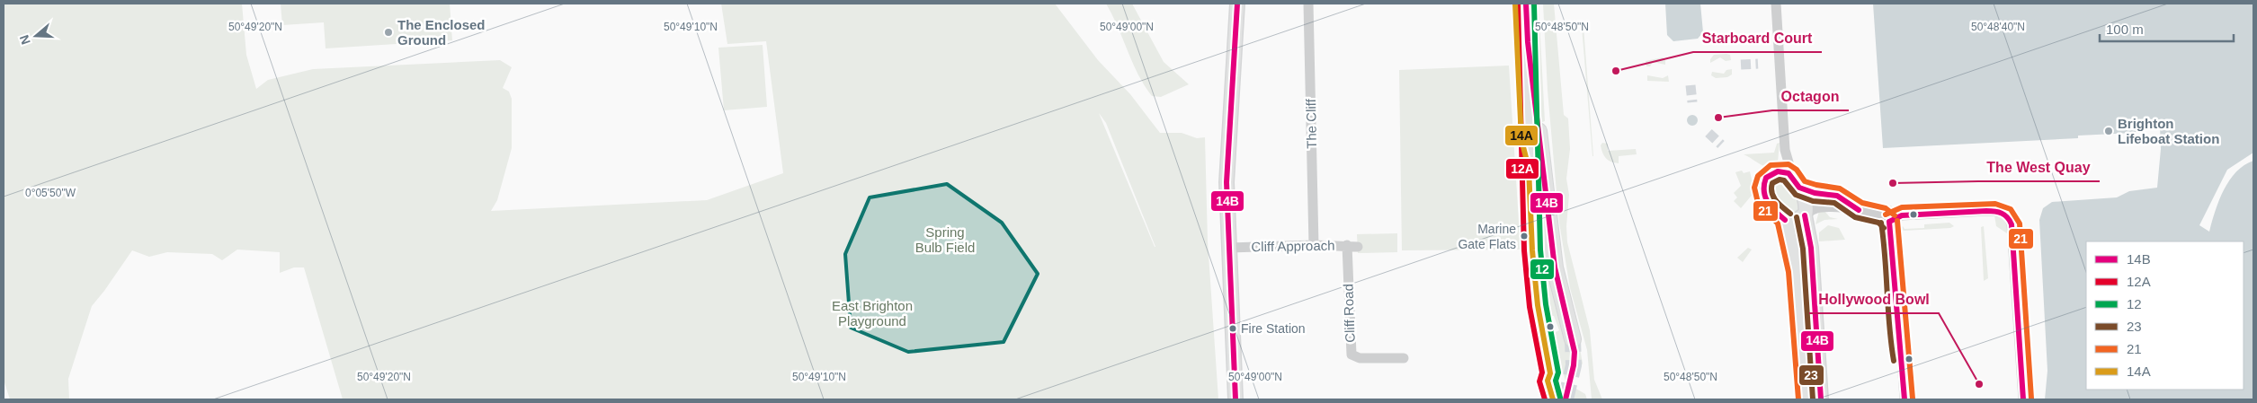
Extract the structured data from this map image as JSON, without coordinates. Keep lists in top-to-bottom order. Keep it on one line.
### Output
{"streets":{"street":["The Cliff","Cliff Approach","Cliff Road"]},"crossings":[["The Cliff","Cliff Approach"],["Cliff Approach","Cliff Road"]],"parks":["Spring Bulb Field","East Brighton Playground"],"places":["The Enclosed Ground","Starboard Court","Octagon","Brighton Lifeboat Station","The West Quay","Marine Gate Flats","Fire Station","Hollywood Bowl"],"lines":["transit line 14B","transit line 12A","transit line 12","transit line 14A","transit line 21","transit line 23"],"legend":["14B","12A","12","23","21","14A"],"scale_bar":"100 m","north":"left","coordinates":["50°49'20\"N","50°49'10\"N","50°49'00\"N","50°48'50\"N","50°48'40\"N","0°05'50\"W"]}
